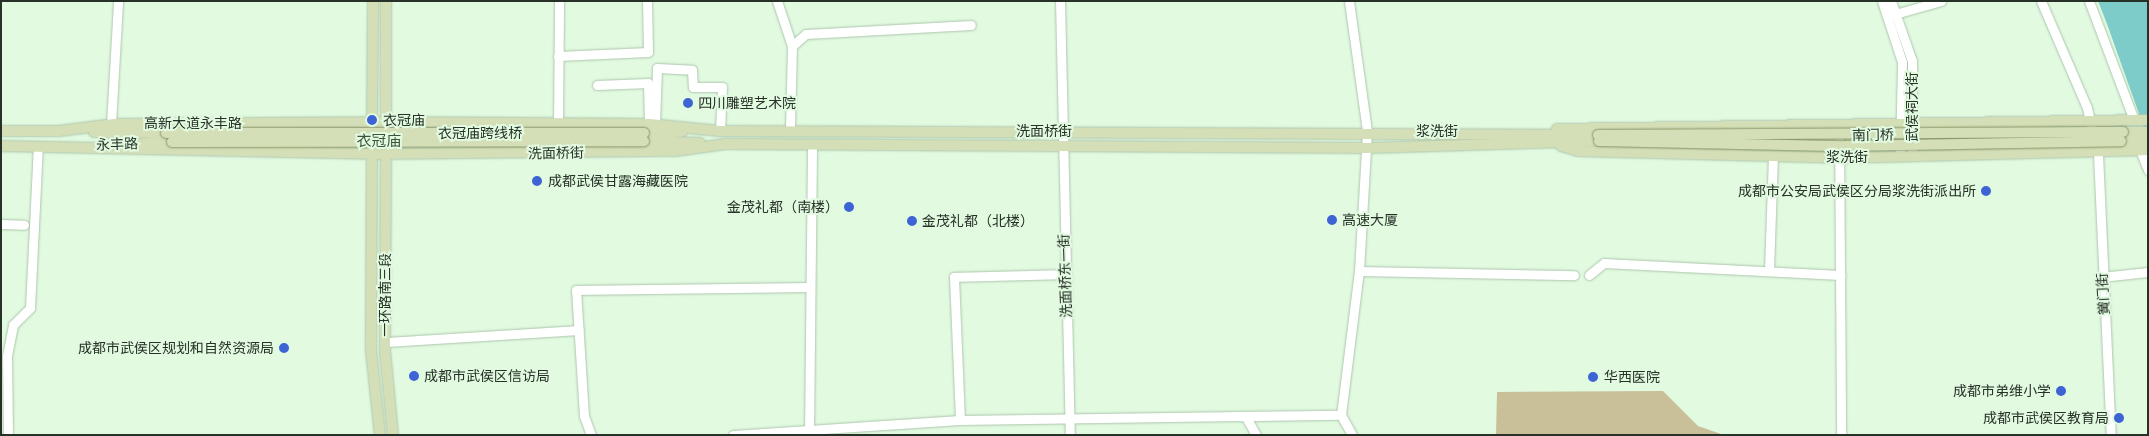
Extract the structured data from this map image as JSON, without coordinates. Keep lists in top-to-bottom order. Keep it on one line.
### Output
{"streets":{"main road":["高新大道永丰路","洗面桥街","浆洗街","衣冠庙跨线桥","南门桥","永丰路","一环路南三段"],"street":["武侯祠大街","洗面桥东一街","黉门街"]},"crossings":[["武侯祠大街","浆洗街"],["高新大道永丰路","洗面桥街"],["高新大道永丰路","永丰路"],["高新大道永丰路","一环路南三段"],["洗面桥街","浆洗街"],["洗面桥街","衣冠庙跨线桥"],["洗面桥街","洗面桥东一街"],["洗面桥街","一环路南三段"],["浆洗街","南门桥"],["浆洗街","黉门街"],["衣冠庙跨线桥","永丰路"]],"districts":["衣冠庙"],"places":["四川雕塑艺术院","衣冠庙","成都武侯甘露海藏医院","成都市公安局武侯区分局浆洗街派出所","金茂礼都（南楼）","高速大厦","金茂礼都（北楼）","成都市武侯区规划和自然资源局","成都市武侯区信访局","华西医院","成都市弟维小学","成都市武侯区教育局"]}
